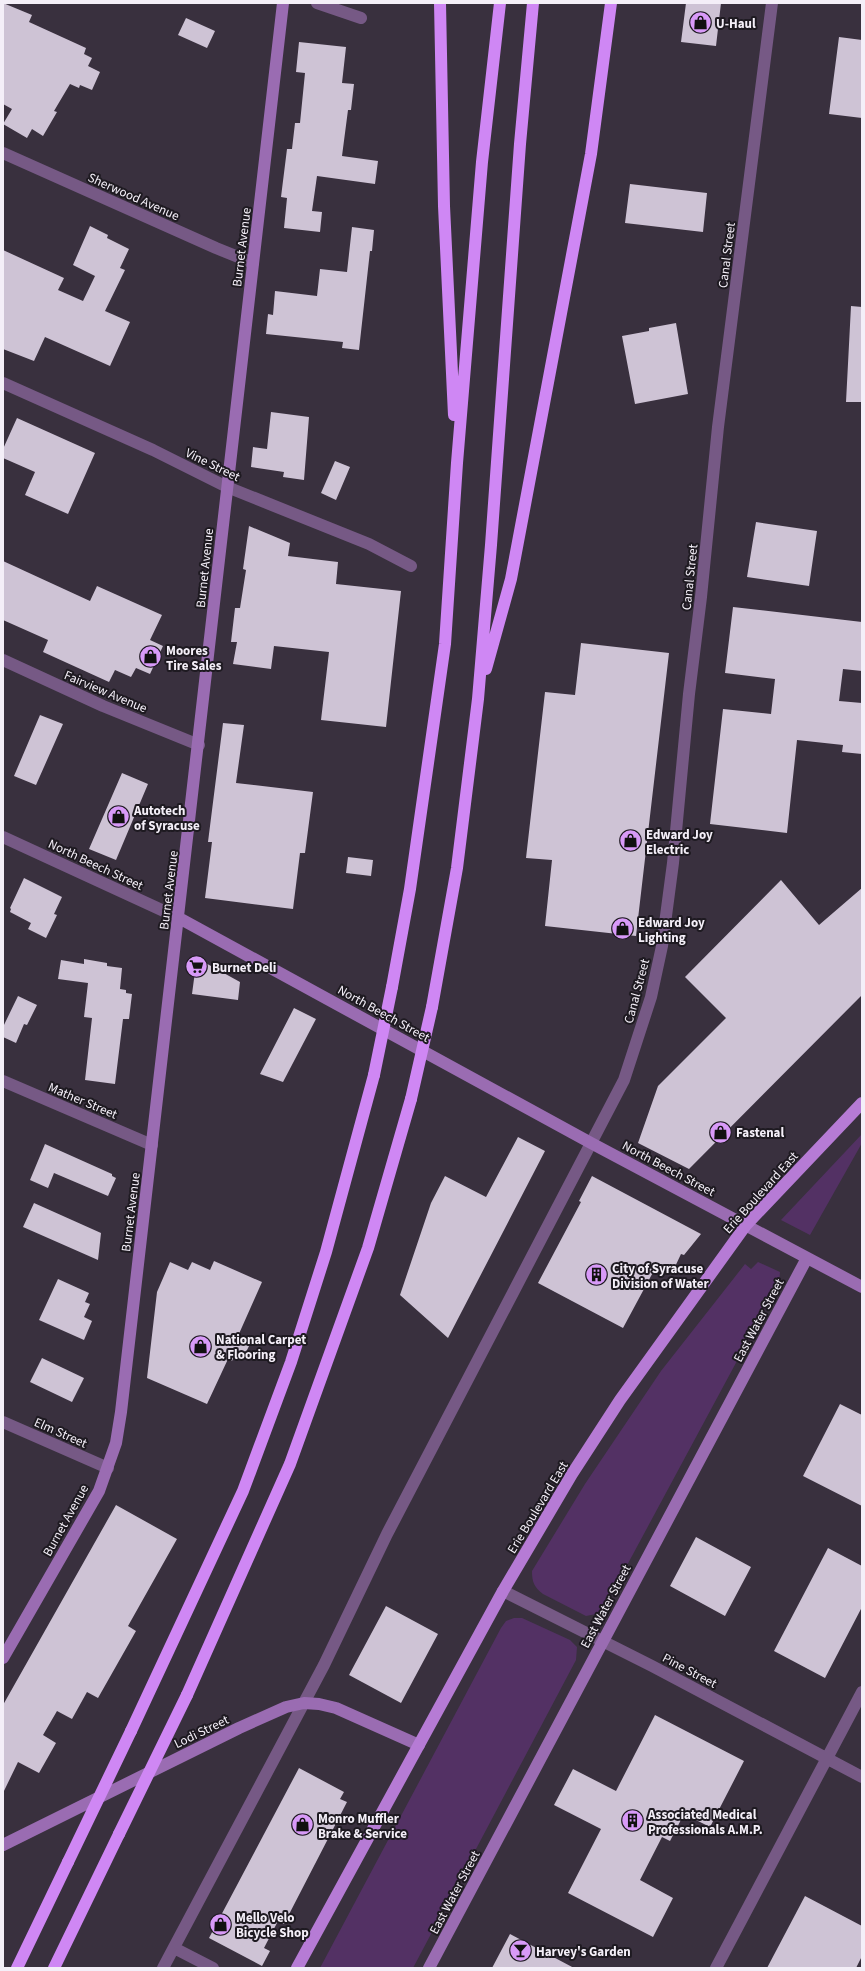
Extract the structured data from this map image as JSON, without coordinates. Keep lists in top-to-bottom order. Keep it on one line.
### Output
{"streets":{"main road":["Erie Boulevard East"],"street":["Sherwood Avenue","Burnet Avenue","Canal Street","Vine Street","Fairview Avenue","North Beech Street","Mather Street","East Water Street","Elm Street","Pine Street","Lodi Street"]},"crossings":[["Sherwood Avenue","Burnet Avenue"],["Burnet Avenue","Vine Street"],["Burnet Avenue","Fairview Avenue"],["Burnet Avenue","North Beech Street"],["Burnet Avenue","Mather Street"],["Burnet Avenue","Elm Street"],["Canal Street","North Beech Street"],["Canal Street","Lodi Street"],["North Beech Street","Erie Boulevard East"],["North Beech Street","East Water Street"],["Erie Boulevard East","Pine Street"],["Erie Boulevard East","Lodi Street"],["East Water Street","Pine Street"]],"places":{"shop":["U-Haul","Moores Tire Sales","Autotech of Syracuse","Edward Joy Electric","Edward Joy Lighting","Fastenal","National Carpet & Flooring","Monro Muffler Brake & Service","Mello Velo Bicycle Shop"],"supermarket":["Burnet Deli"],"building":["City of Syracuse Division of Water","Associated Medical Professionals A.M.P."],"bar":["Harvey's Garden"]}}
